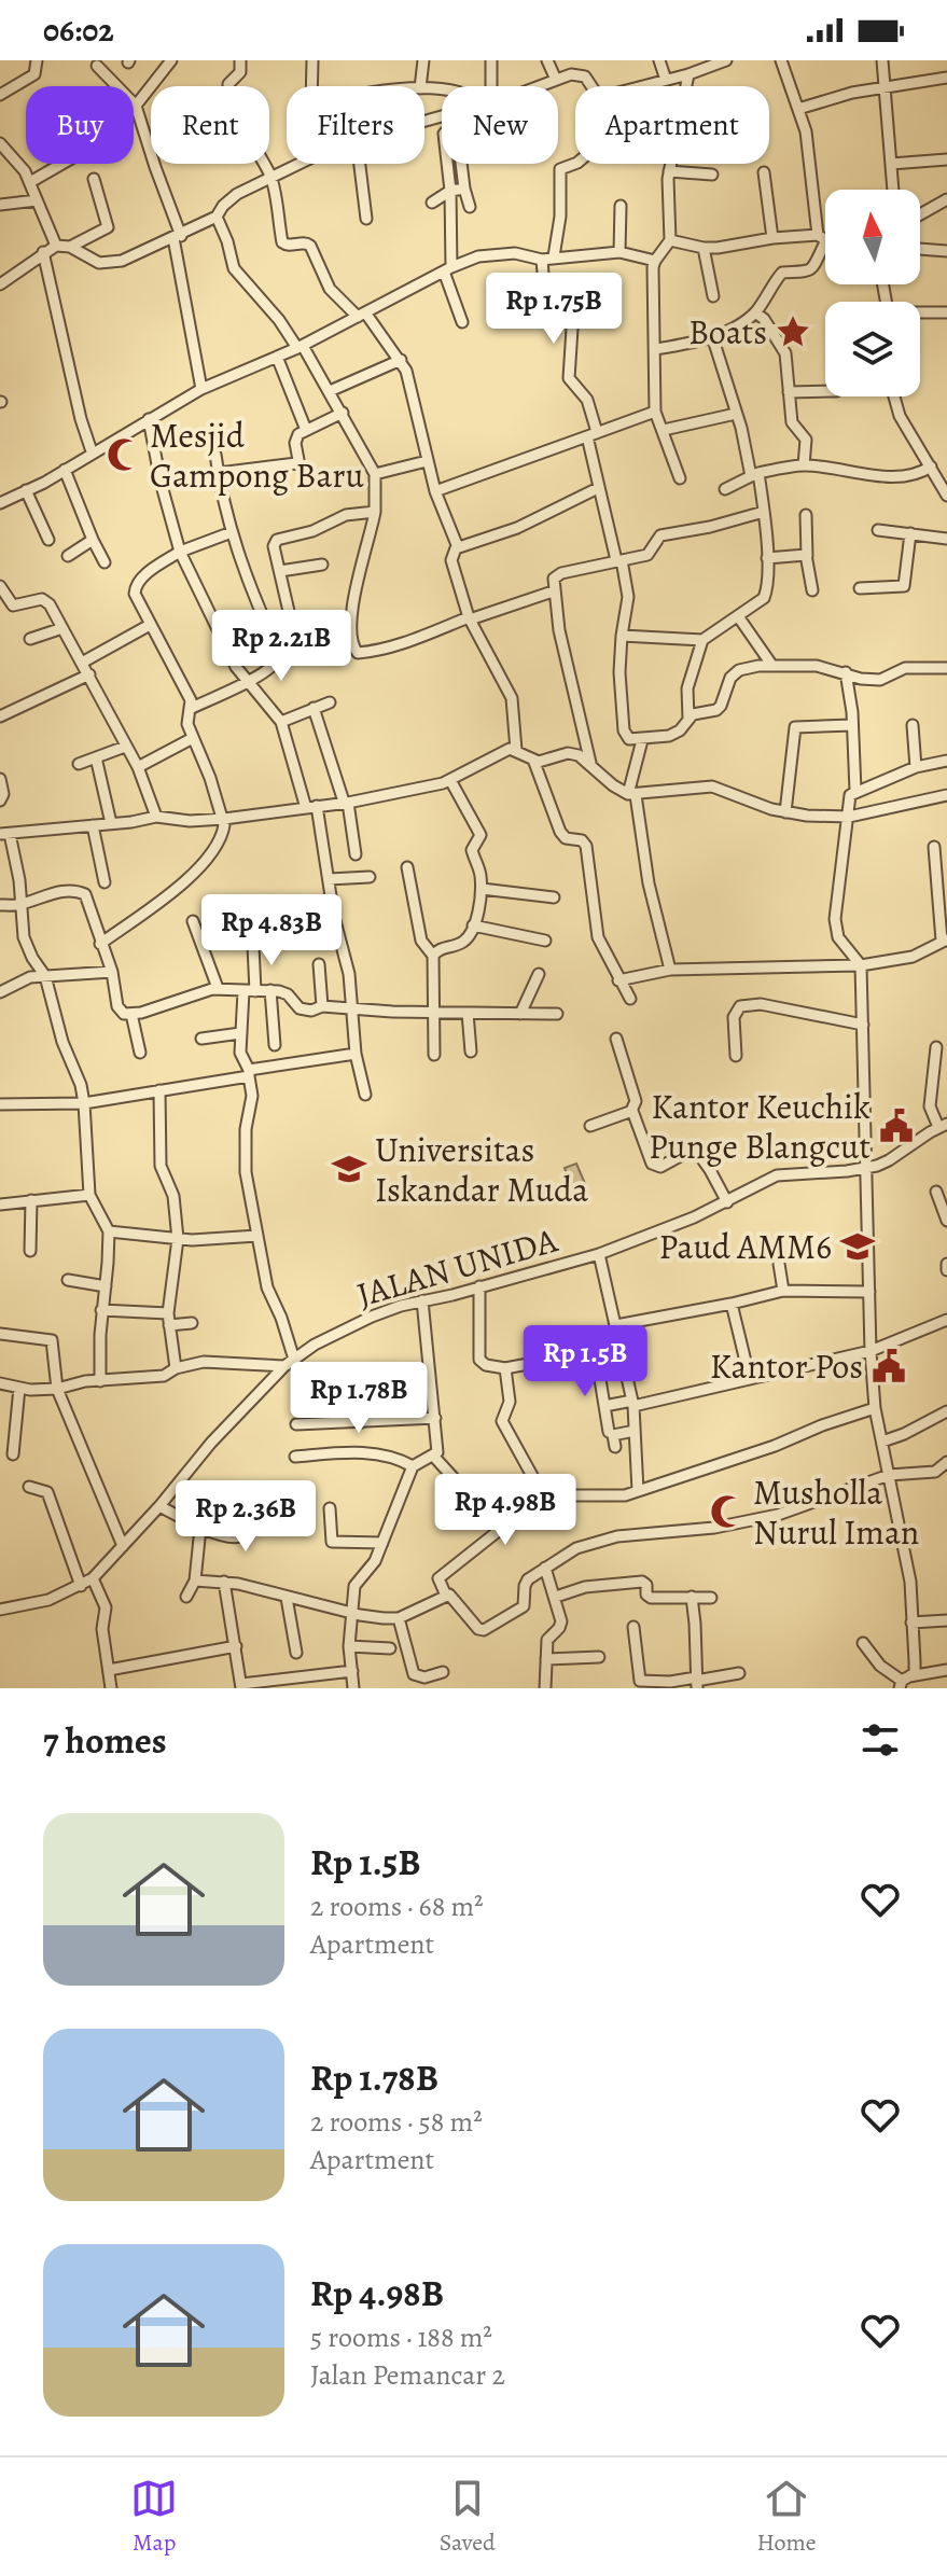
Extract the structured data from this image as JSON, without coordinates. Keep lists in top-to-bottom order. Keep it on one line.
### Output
{"streets":{"street":["JALAN UNIDA"]},"places":{"place":["Boats"],"mosque":["Mesjid Gampong Baru","Musholla Nurul Iman"],"public building":["Kantor Keuchik Punge Blangcut","Kantor Pos"],"school or university":["Universitas Iskandar Muda","Paud AMM6"]},"north":"top","page":{"status":"06:02","chip":["Buy","Rent","Filters","New","Apartment"],"price":["Rp 1.75B","Rp 2.21B","Rp 4.83B","Rp 1.5B","Rp 1.78B","Rp 4.98B","Rp 2.36B"],"heading":"7 homes","list":[{"name":"Rp 1.5B","note":"2 rooms · 68 m² · Apartment"},{"name":"Rp 1.78B","note":"2 rooms · 58 m² · Apartment"},{"name":"Rp 4.98B","note":"5 rooms · 188 m² · Jalan Pemancar 2"}],"tabs":["Map","Saved","Home"]}}
